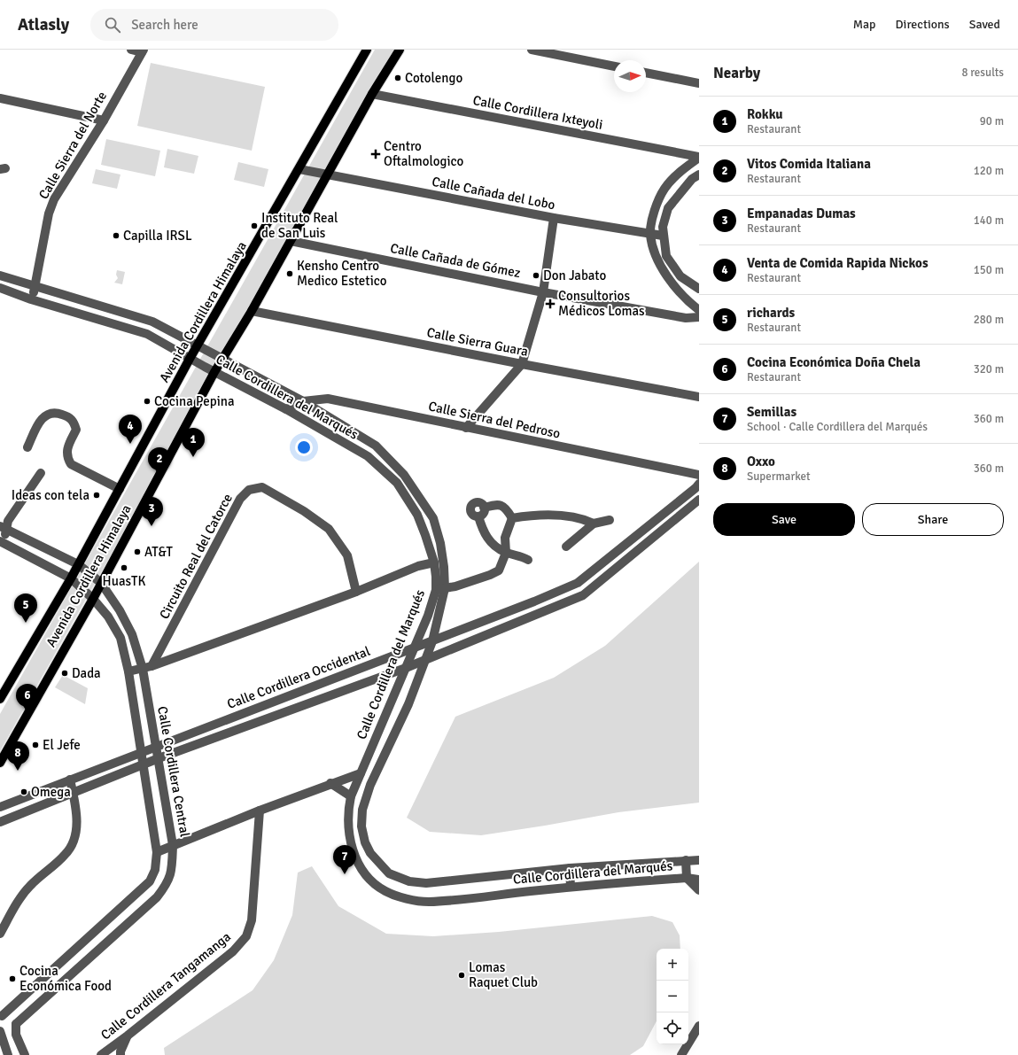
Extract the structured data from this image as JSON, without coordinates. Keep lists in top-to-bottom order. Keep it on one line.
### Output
{"streets":{"main road":["Avenida Cordillera Himalaya"],"street":["Calle Cordillera Ixteyoli","Calle Sierra del Norte","Calle Cañada del Lobo","Calle Cañada de Gómez","Calle Sierra Guara","Calle Cordillera del Marqués","Calle Sierra del Pedroso","Circuito Real del Catorce","Calle Cordillera Occidental","Calle Cordillera Central","Calle Cordillera Tangamanga"]},"crossings":[["Calle Cordillera Ixteyoli","Avenida Cordillera Himalaya"],["Calle Sierra del Norte","Calle Cordillera del Marqués"],["Calle Cañada del Lobo","Avenida Cordillera Himalaya"],["Calle Cañada de Gómez","Avenida Cordillera Himalaya"],["Avenida Cordillera Himalaya","Calle Sierra Guara"],["Avenida Cordillera Himalaya","Calle Cordillera del Marqués"],["Avenida Cordillera Himalaya","Calle Cordillera Central"],["Calle Cordillera del Marqués","Calle Sierra del Pedroso"],["Calle Cordillera del Marqués","Calle Cordillera Occidental"],["Circuito Real del Catorce","Calle Cordillera Central"],["Calle Cordillera Occidental","Calle Cordillera Central"]],"places":{"other":["Cotolengo","Instituto Real de San Luis","Capilla IRSL","Kensho Centro Medico Estetico","Don Jabato","Cocina Pepina","Ideas con tela","AT&T","HuasTK","Dada","El Jefe","Omega","Lomas Raquet Club","Cocina Económica Food"],"health":["Centro Oftalmologico","Consultorios Médicos Lomas"]},"north":"right","page":{"header":"Atlasly","search":"Search here","nav":["Map","Directions","Saved"],"heading":["Nearby","8 results"],"list":[{"mark":"1","name":"Rokku","note":"Restaurant","value":"90 m"},{"mark":"2","name":"Vitos Comida Italiana","note":"Restaurant","value":"120 m"},{"mark":"3","name":"Empanadas Dumas","note":"Restaurant","value":"140 m"},{"mark":"4","name":"Venta de Comida Rapida Nickos","note":"Restaurant","value":"150 m"},{"mark":"5","name":"richards","note":"Restaurant","value":"280 m"},{"mark":"6","name":"Cocina Económica Doña Chela","note":"Restaurant","value":"320 m"},{"mark":"7","name":"Semillas","note":"School · Calle Cordillera del Marqués","value":"360 m"},{"mark":"8","name":"Oxxo","note":"Supermarket","value":"360 m"}],"pins":["4","1","2","3","5","6","8","7"],"buttons":["Save","Share"],"map_buttons":["+","−"]}}
